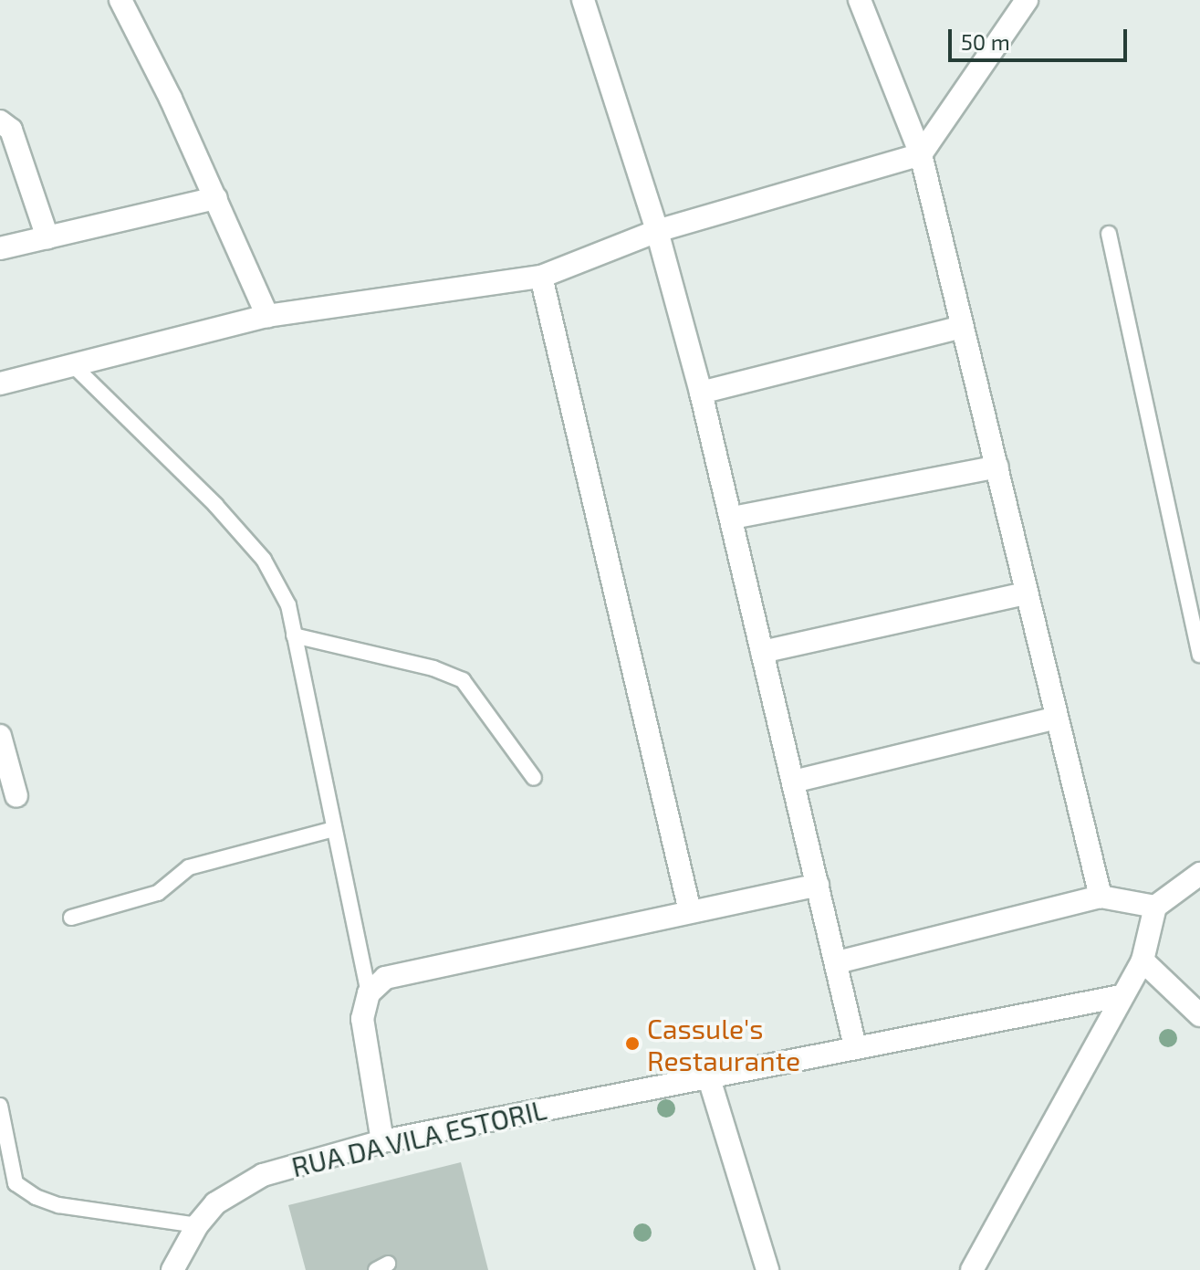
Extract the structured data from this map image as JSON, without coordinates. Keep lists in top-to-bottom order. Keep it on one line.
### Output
{"streets":{"street":["RUA DA VILA ESTORIL"]},"places":["Cassule's Restaurante"],"scale_bar":"50 m"}
